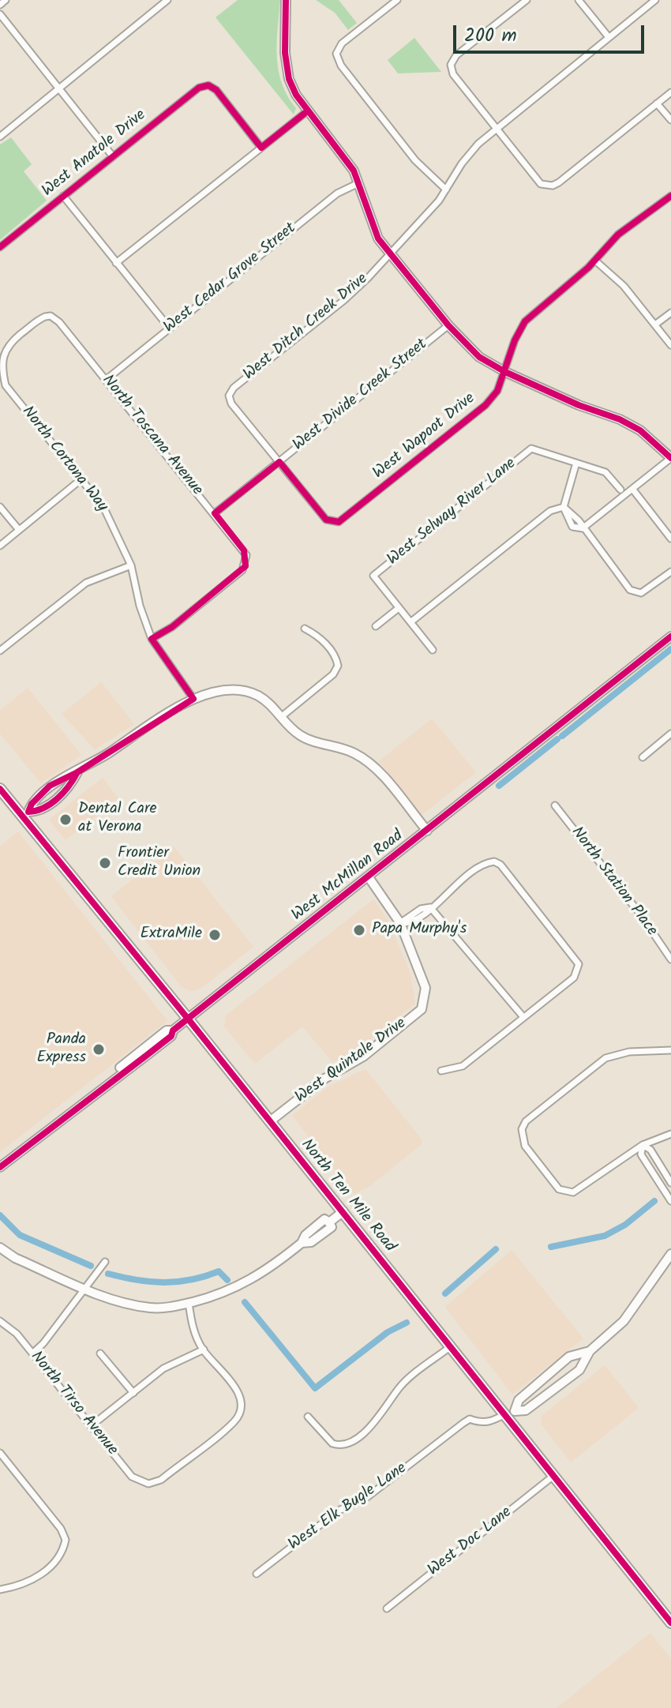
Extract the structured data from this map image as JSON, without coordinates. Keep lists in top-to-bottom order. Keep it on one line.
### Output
{"streets":{"main road":["North Ten Mile Road"],"street":["West Anatole Drive","West Cedar Grove Street","West Ditch Creek Drive","West Divide Creek Street","North Toscana Avenue","West Wapoot Drive","North Cortona Way","West Selway River Lane","West McMillan Road","North Station Place","West Quintale Drive","North Tirso Avenue","West Elk Bugle Lane","West Doc Lane"]},"crossings":[["West Cedar Grove Street","North Toscana Avenue"],["West Ditch Creek Drive","West Divide Creek Street"],["West Ditch Creek Drive","West Wapoot Drive"],["West Divide Creek Street","North Toscana Avenue"],["West Divide Creek Street","West Wapoot Drive"],["North Toscana Avenue","North Cortona Way"],["West McMillan Road","North Ten Mile Road"],["West Quintale Drive","North Ten Mile Road"],["North Ten Mile Road","West Elk Bugle Lane"],["North Ten Mile Road","West Doc Lane"]],"places":["Dental Care at Verona","Frontier Credit Union","Papa Murphy's","ExtraMile","Panda Express"],"scale_bar":"200 m"}
